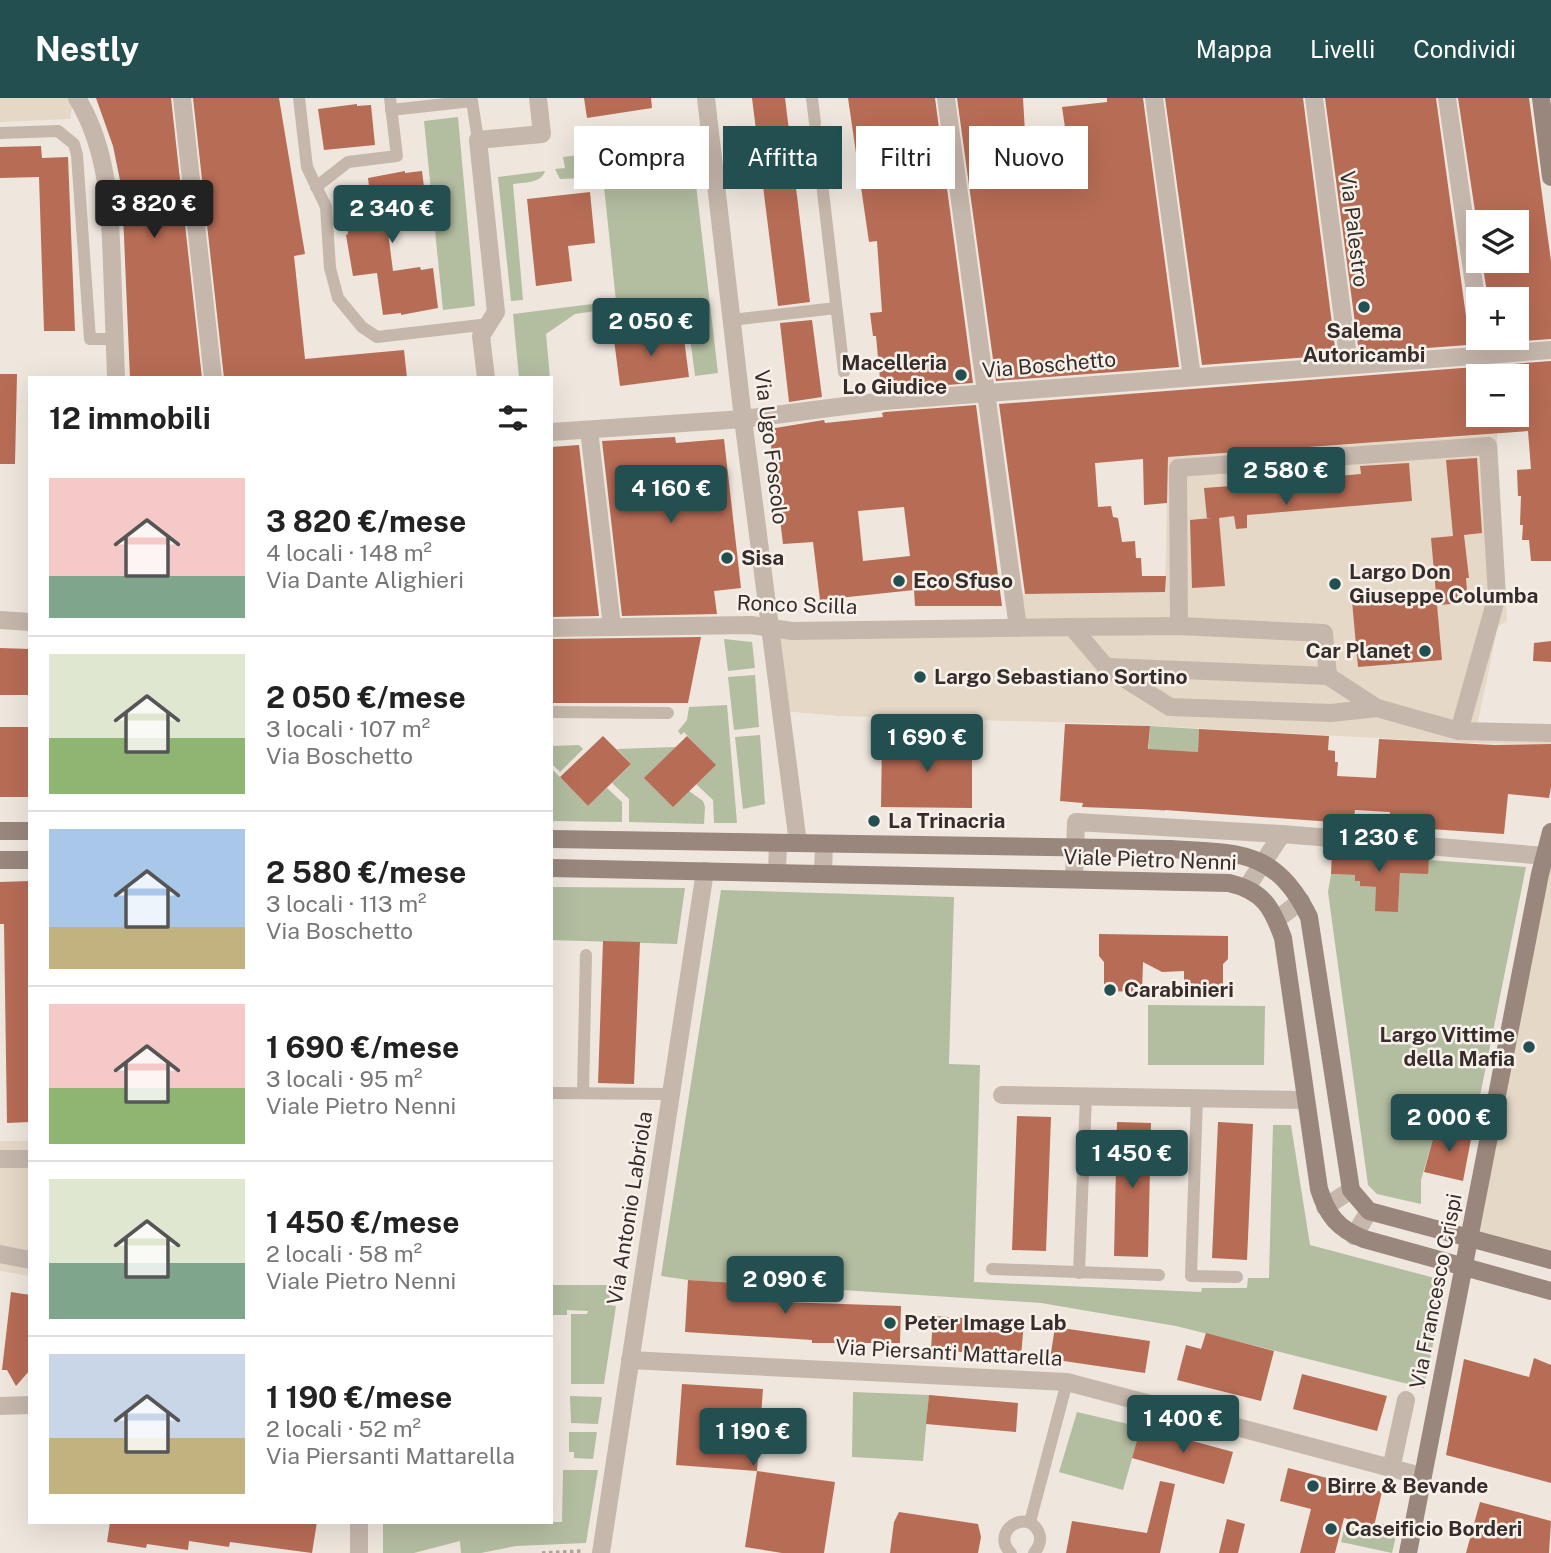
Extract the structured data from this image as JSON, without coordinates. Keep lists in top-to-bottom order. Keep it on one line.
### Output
{"streets":{"street":["Via Palestro","Via Boschetto","Via Ugo Foscolo","Ronco Scilla","Viale Pietro Nenni","Via Antonio Labriola","Via Francesco Crispi","Via Piersanti Mattarella"]},"crossings":[["Via Palestro","Via Boschetto"],["Via Boschetto","Via Ugo Foscolo"],["Via Ugo Foscolo","Ronco Scilla"],["Via Ugo Foscolo","Viale Pietro Nenni"],["Viale Pietro Nenni","Via Antonio Labriola"],["Viale Pietro Nenni","Via Francesco Crispi"],["Via Antonio Labriola","Via Piersanti Mattarella"],["Via Francesco Crispi","Via Piersanti Mattarella"]],"places":["Salema Autoricambi","Macelleria Lo Giudice","Sisa","Eco Sfuso","Largo Don Giuseppe Columba","Car Planet","Largo Sebastiano Sortino","La Trinacria","Carabinieri","Largo Vittime della Mafia","Peter Image Lab","Birre & Bevande","Caseificio Borderi"],"page":{"header":"Nestly","nav":["Mappa","Livelli","Condividi"],"chip":["Compra","Affitta","Filtri","Nuovo"],"price":["3 820 €","2 340 €","2 050 €","2 580 €","4 160 €","1 690 €","1 230 €","2 000 €","1 450 €","2 090 €","1 400 €","1 190 €"],"map_buttons":["+","−"],"heading":"12 immobili","list":[{"name":"3 820 €/mese","note":"4 locali · 148 m² · Via Dante Alighieri"},{"name":"2 050 €/mese","note":"3 locali · 107 m² · Via Boschetto"},{"name":"2 580 €/mese","note":"3 locali · 113 m² · Via Boschetto"},{"name":"1 690 €/mese","note":"3 locali · 95 m² · Viale Pietro Nenni"},{"name":"1 450 €/mese","note":"2 locali · 58 m² · Viale Pietro Nenni"},{"name":"1 190 €/mese","note":"2 locali · 52 m² · Via Piersanti Mattarella"}]}}
